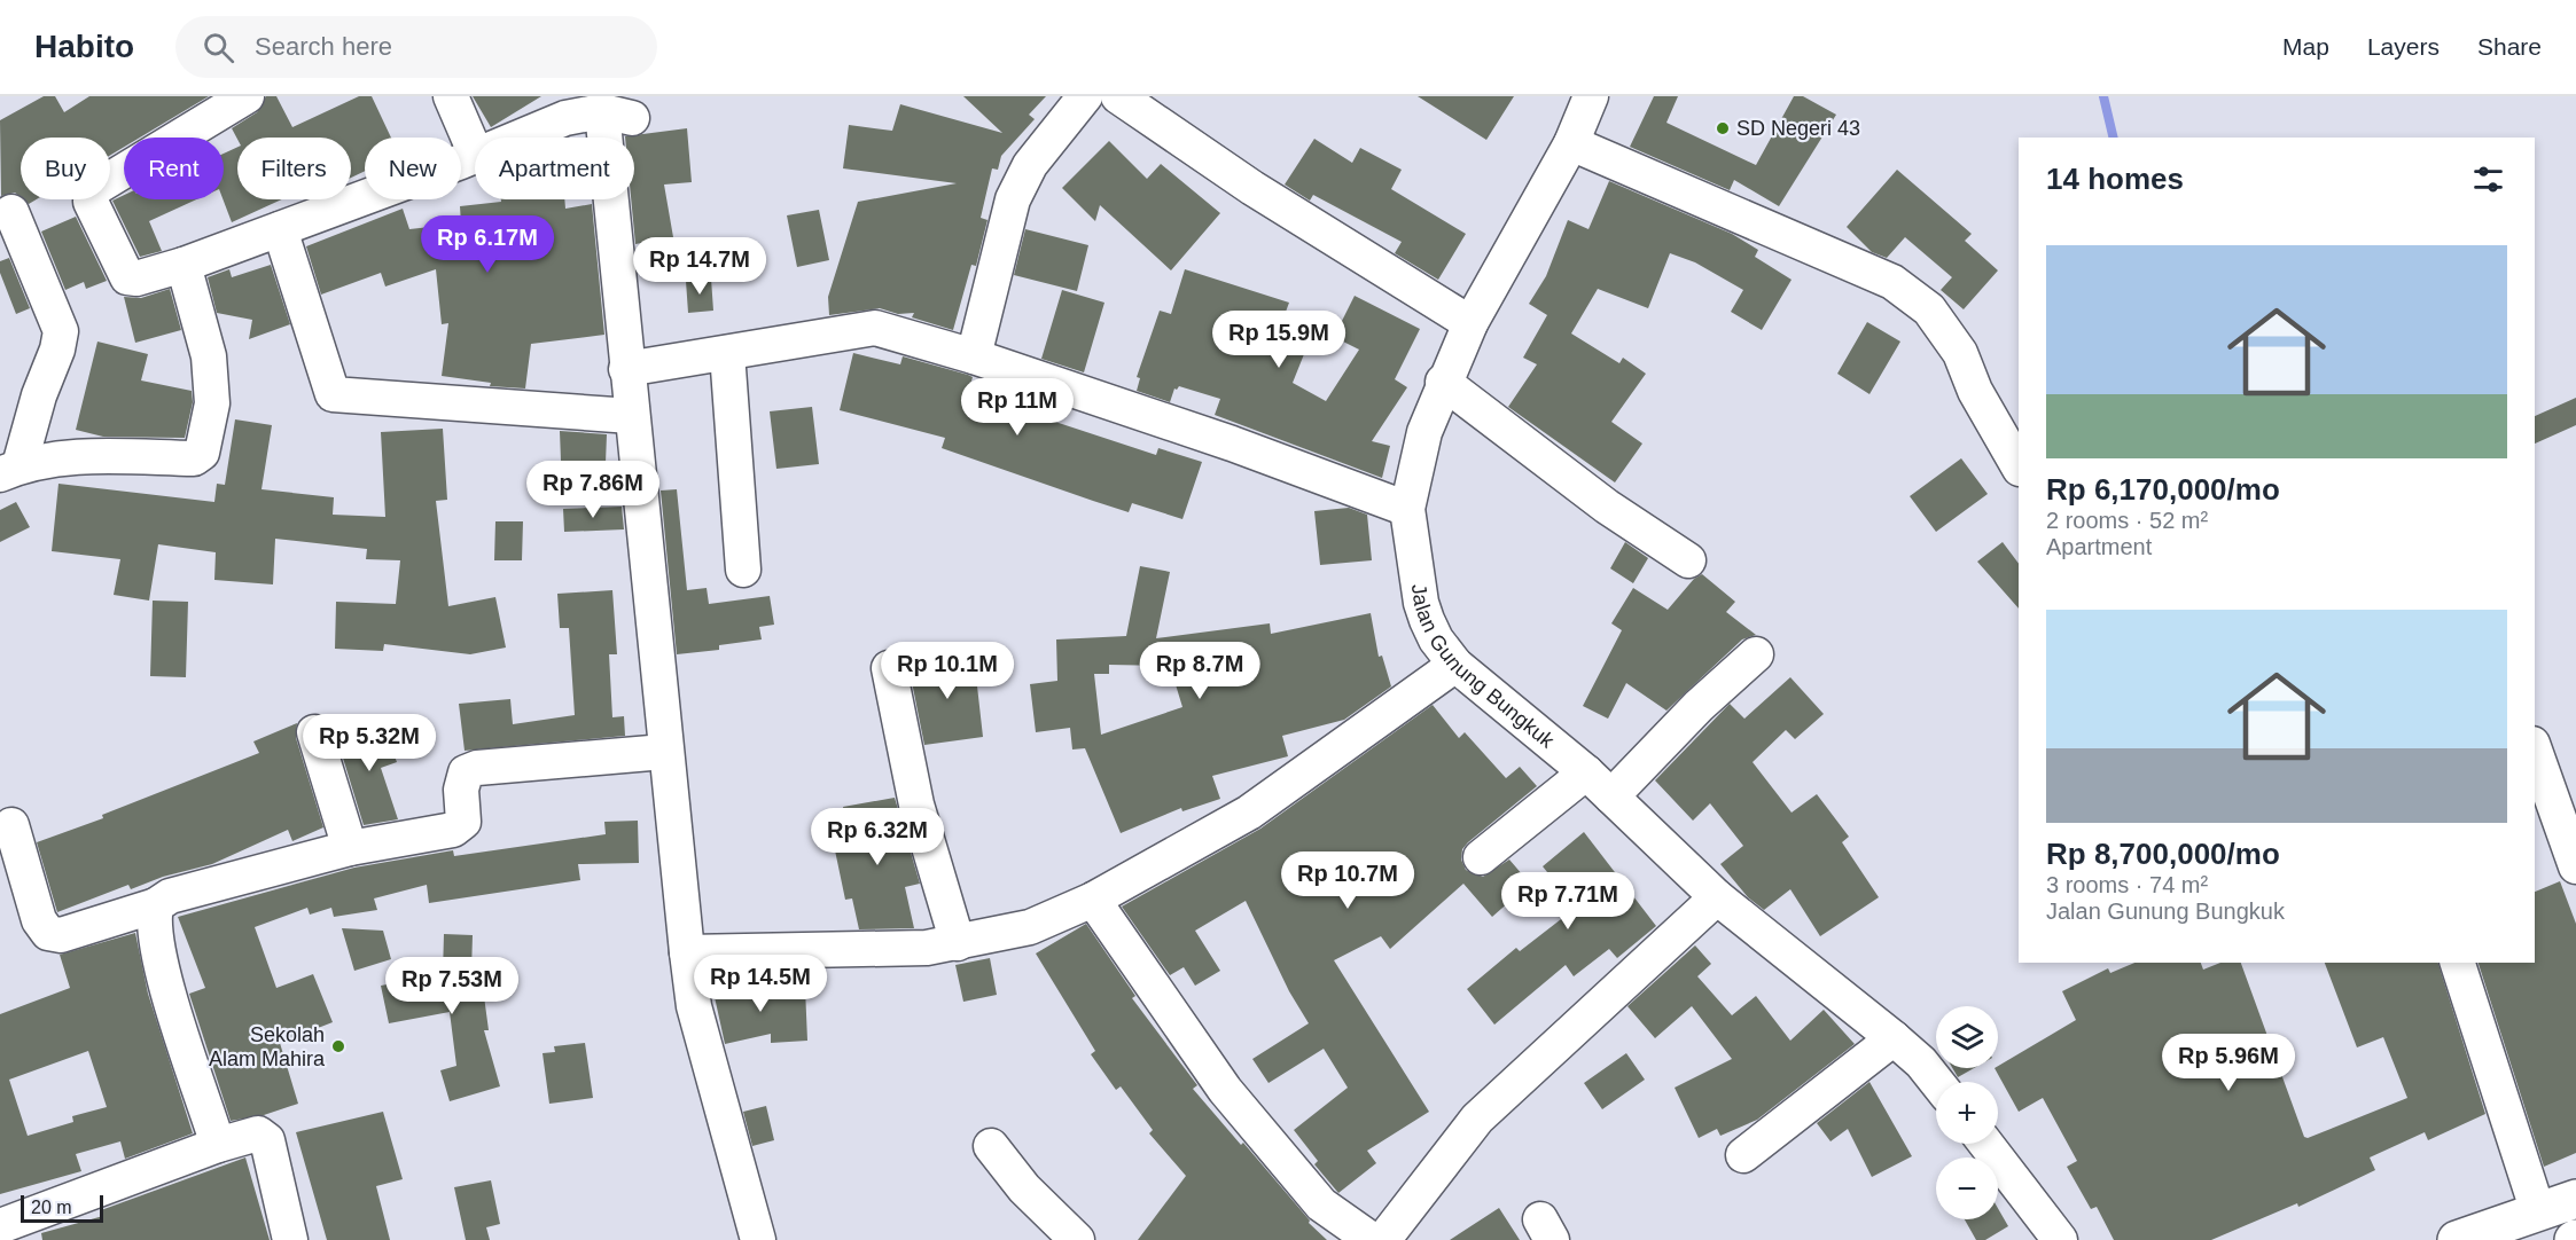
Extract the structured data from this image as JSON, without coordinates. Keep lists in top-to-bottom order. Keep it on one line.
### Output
{"streets":{"street":["Jalan Gunung Bungkuk"]},"places":["SD Negeri 43","Sekolah Alam Mahira"],"scale_bar":"20 m","page":{"header":"Habito","search":"Search here","nav":["Map","Layers","Share"],"chip":["Buy","Rent","Filters","New","Apartment"],"heading":"14 homes","price":["Rp 6.17M","Rp 14.7M","Rp 15.9M","Rp 11M","Rp 7.86M","Rp 10.1M","Rp 8.7M","Rp 5.32M","Rp 6.32M","Rp 10.7M","Rp 7.71M","Rp 14.5M","Rp 7.53M","Rp 5.96M"],"list":[{"name":"Rp 6,170,000/mo","note":"2 rooms · 52 m² · Apartment"},{"name":"Rp 8,700,000/mo","note":"3 rooms · 74 m² · Jalan Gunung Bungkuk"}],"map_buttons":["+","−"],"scale":"20 m"}}
